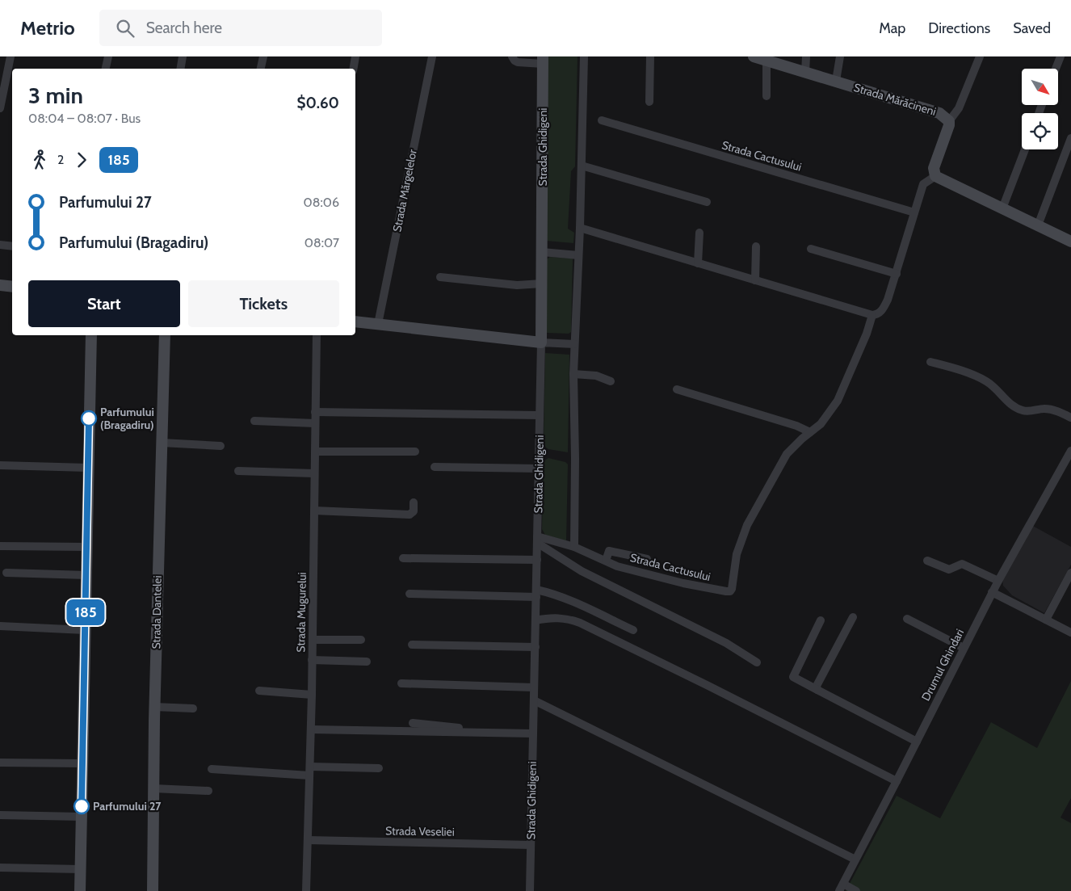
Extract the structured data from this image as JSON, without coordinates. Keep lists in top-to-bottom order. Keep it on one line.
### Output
{"streets":{"street":["Strada Mărăcineni","Strada Ghidigeni","Strada Cactusului","Strada Mărgelelor","Strada Dantelei","Strada Mugurelui","Drumul Ghindari","Strada Veseliei"]},"crossings":[["Strada Ghidigeni","Strada Cactusului"],["Strada Ghidigeni","Strada Veseliei"],["Strada Mugurelui","Strada Veseliei"]],"places":["Parfumului (Bragadiru)","Parfumului 27"],"lines":["bus line 185"],"north":"bottom right","page":{"header":"Metrio","search":"Search here","nav":["Map","Directions","Saved"],"on_map":"185","heading":["3 min","08:04 – 08:07 · Bus","$0.60"],"legs":["2","185"],"list":[{"name":"Parfumului 27","value":"08:06"},{"name":"Parfumului (Bragadiru)","value":"08:07"}],"buttons":["Start","Tickets"]}}
